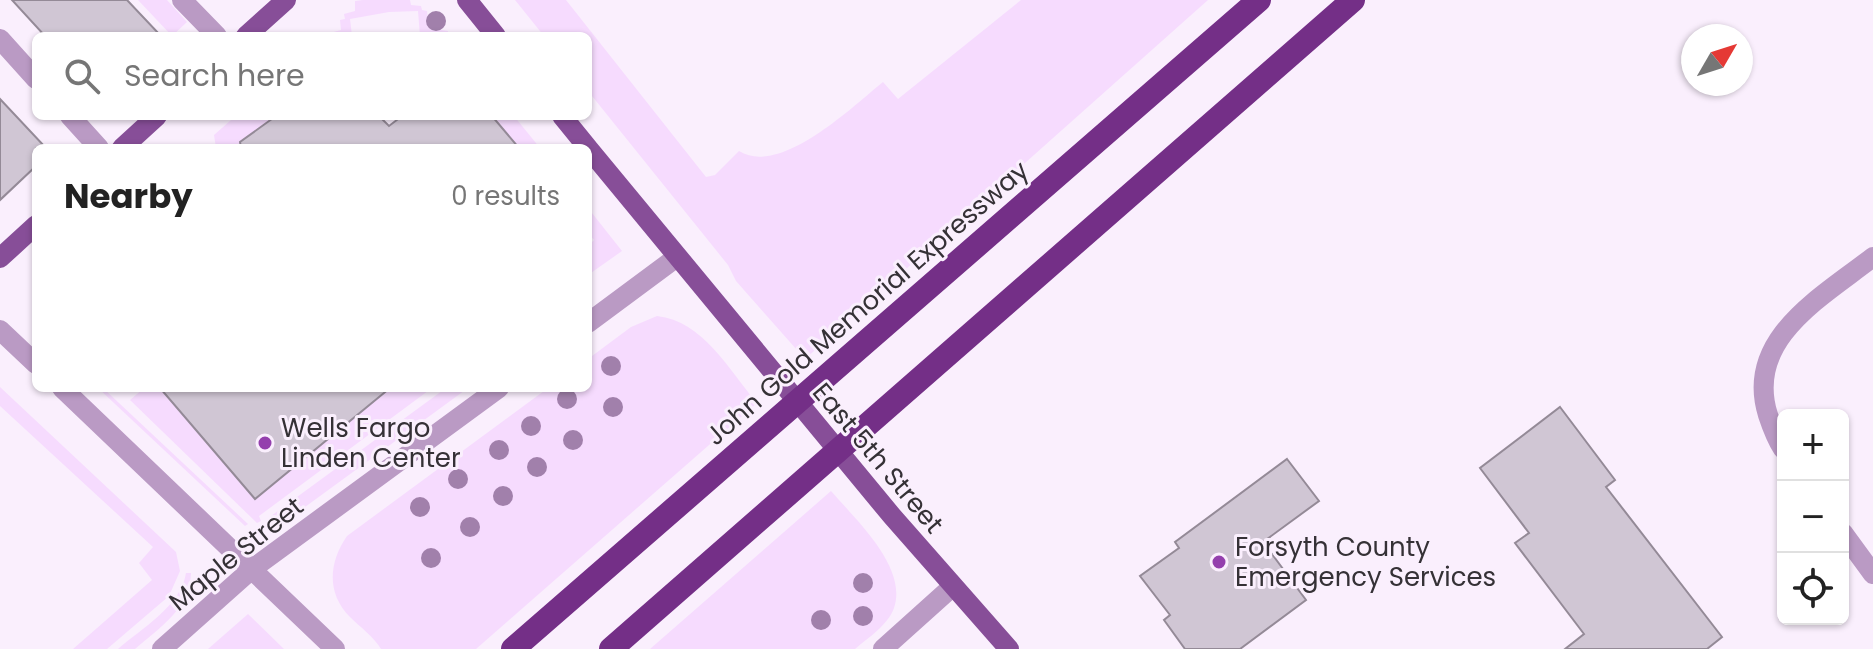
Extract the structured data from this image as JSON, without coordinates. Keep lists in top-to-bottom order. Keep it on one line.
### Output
{"streets":{"highway":["John Gold Memorial Expressway"],"main road":["East 5th Street"],"street":["Maple Street"]},"places":["Wells Fargo Linden Center","Forsyth County Emergency Services"],"north":"top right","page":{"search":"Search here","heading":["Nearby","0 results"],"map_buttons":["+","−"]}}
